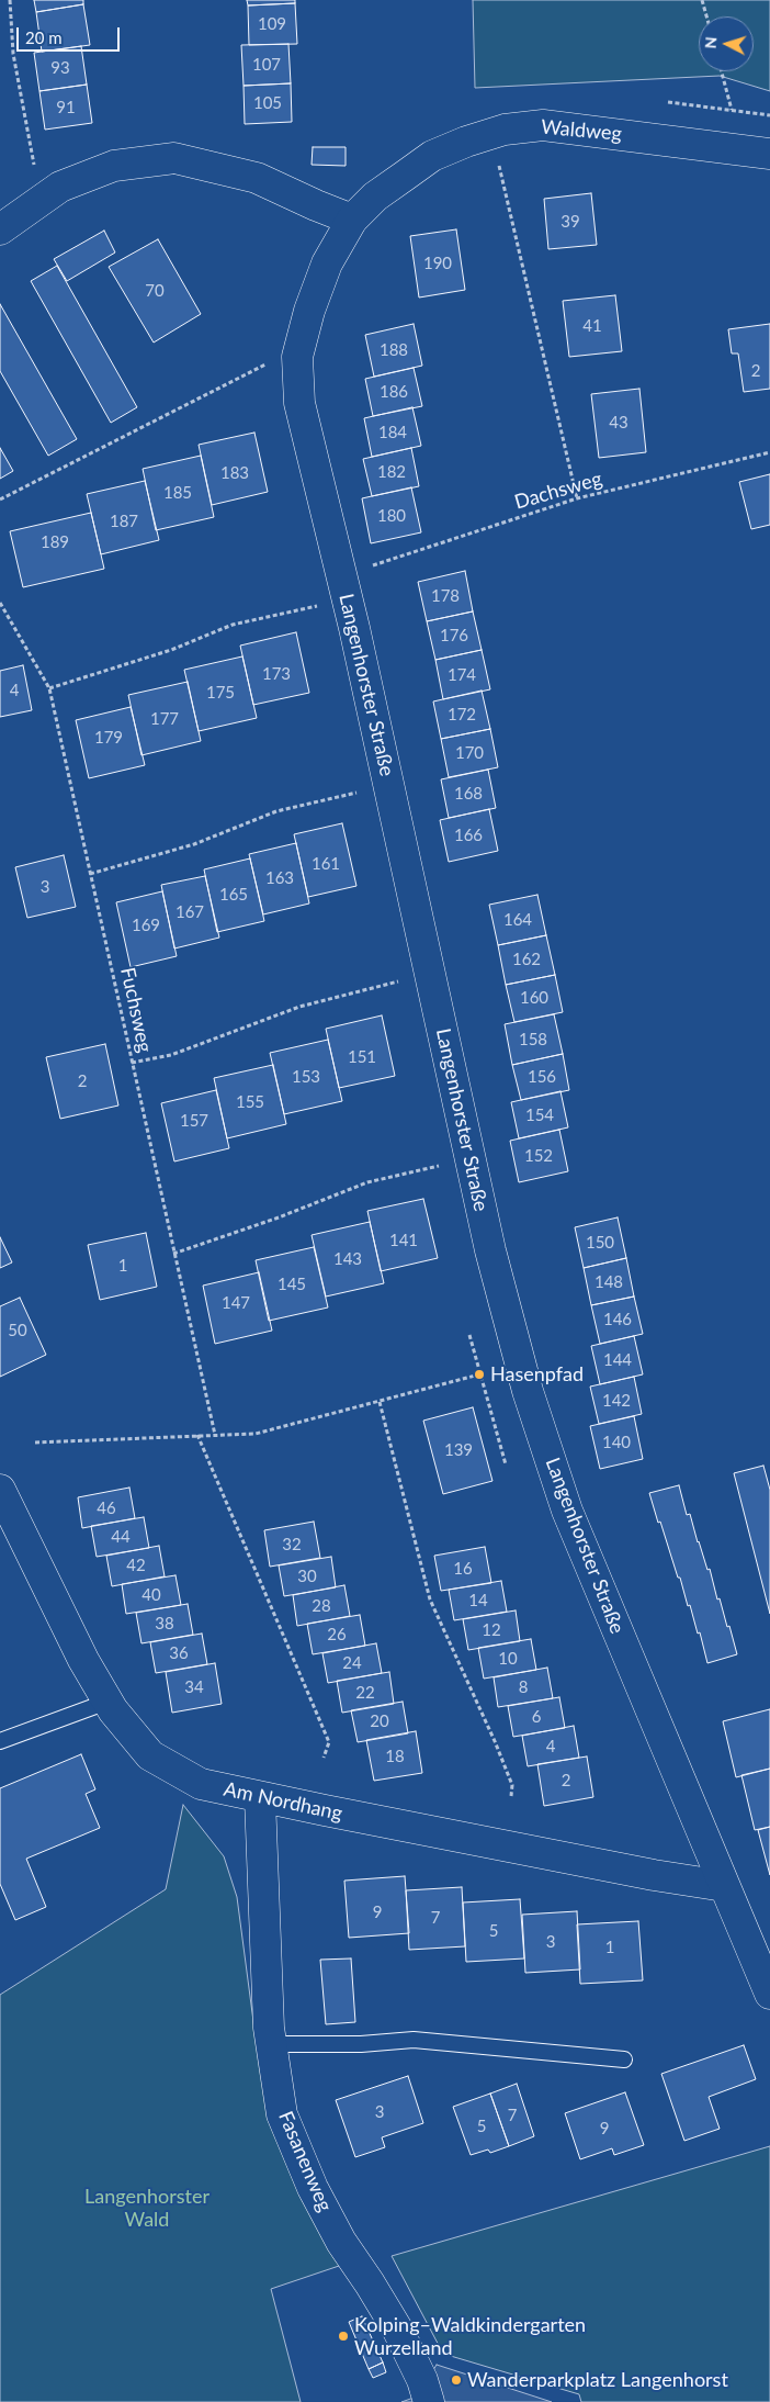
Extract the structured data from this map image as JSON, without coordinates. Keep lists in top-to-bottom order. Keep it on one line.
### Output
{"streets":{"street":["Waldweg","Langenhorster Straße","Am Nordhang","Fasanenweg"],"path":["Dachsweg","Fuchsweg"]},"crossings":[["Waldweg","Langenhorster Straße"],["Langenhorster Straße","Fuchsweg"],["Langenhorster Straße","Am Nordhang"],["Am Nordhang","Fasanenweg"]],"parks":["Langenhorster Wald"],"places":["Hasenpfad","Kolping–Waldkindergarten Wurzelland","Wanderparkplatz Langenhorst"],"house_numbers":["109","107","93","105","91","39","190","70","41","188","2","186","43","184","182","183","185","180","187","189","178","176","173","174","4","175","172","177","179","170","168","166","161","163","3","165","167","164","169","162","160","158","151","153","156","2","155","154","157","152","141","150","143","1","148","145","147","146","50","144","142","140","139","46","44","32","42","16","30","40","14","28","38","12","26","36","10","24","34","8","22","6","20","4","18","2","9","7","5","3","1","3","7","5","9"],"scale_bar":"20 m","north":"left"}
